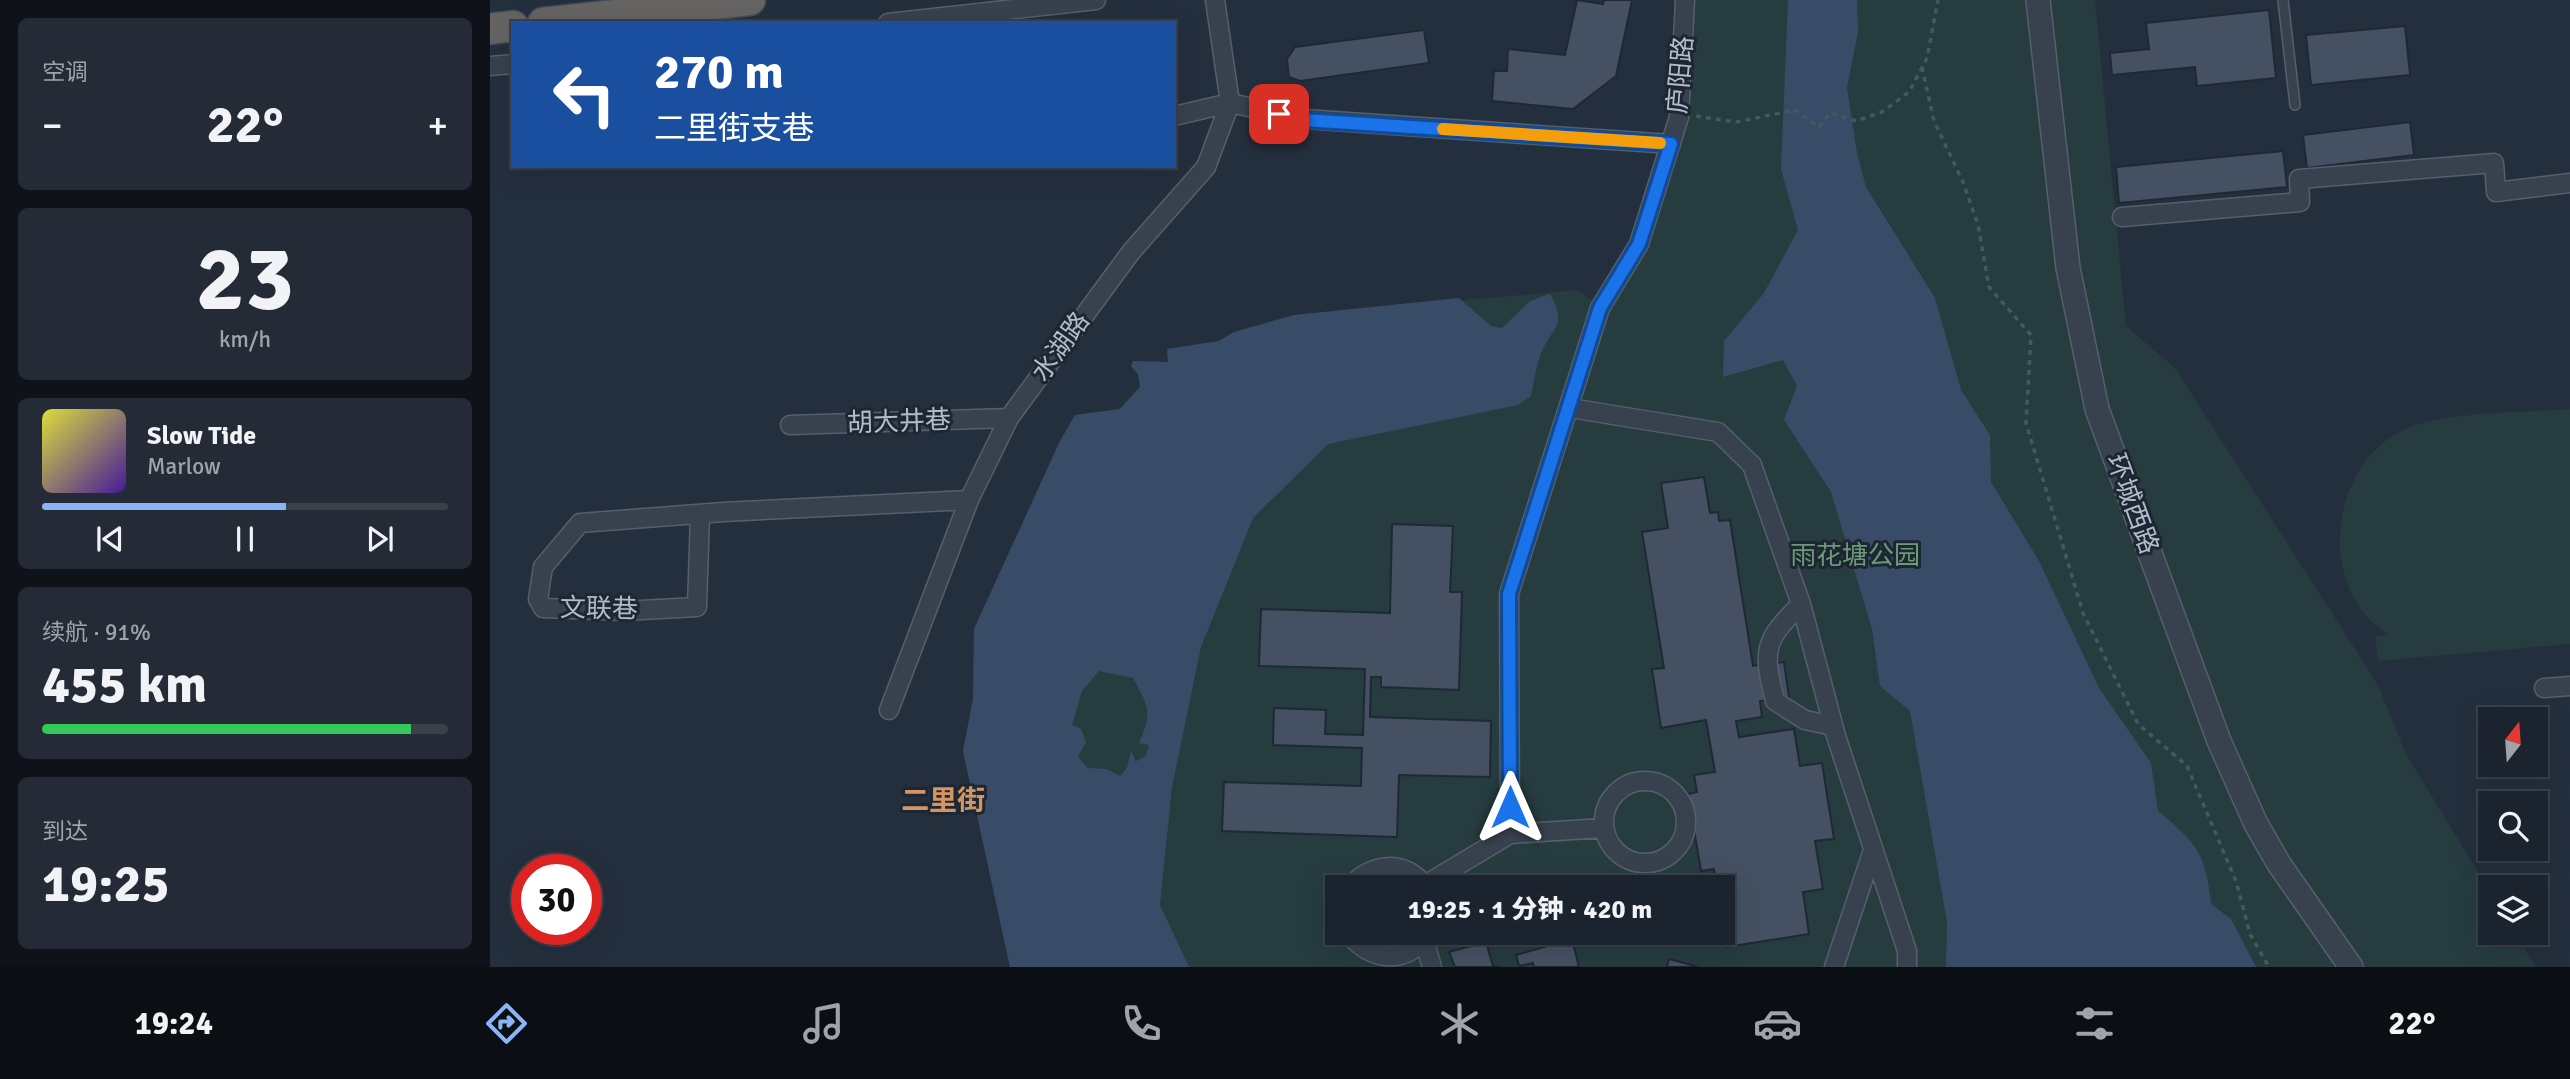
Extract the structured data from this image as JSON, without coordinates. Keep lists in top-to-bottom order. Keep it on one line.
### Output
{"streets":{"street":["庐阳路","水湖路","胡大井巷","环城西路","文联巷"]},"crossings":[["水湖路","胡大井巷"],["水湖路","文联巷"]],"districts":["二里街"],"parks":["雨花塘公园"],"north":"top","page":{"tile":["空调",["23","km/h"],["续航 · 91%","455 km"],["到达","19:25"]],"turn":["270 m","二里街支巷"],"heat":["−","22°","+"],"song":["Slow Tide","Marlow"],"limit":"30","trip":"19:25 · 1 分钟 · 420 m","tabs":["19:24","22°"]}}
